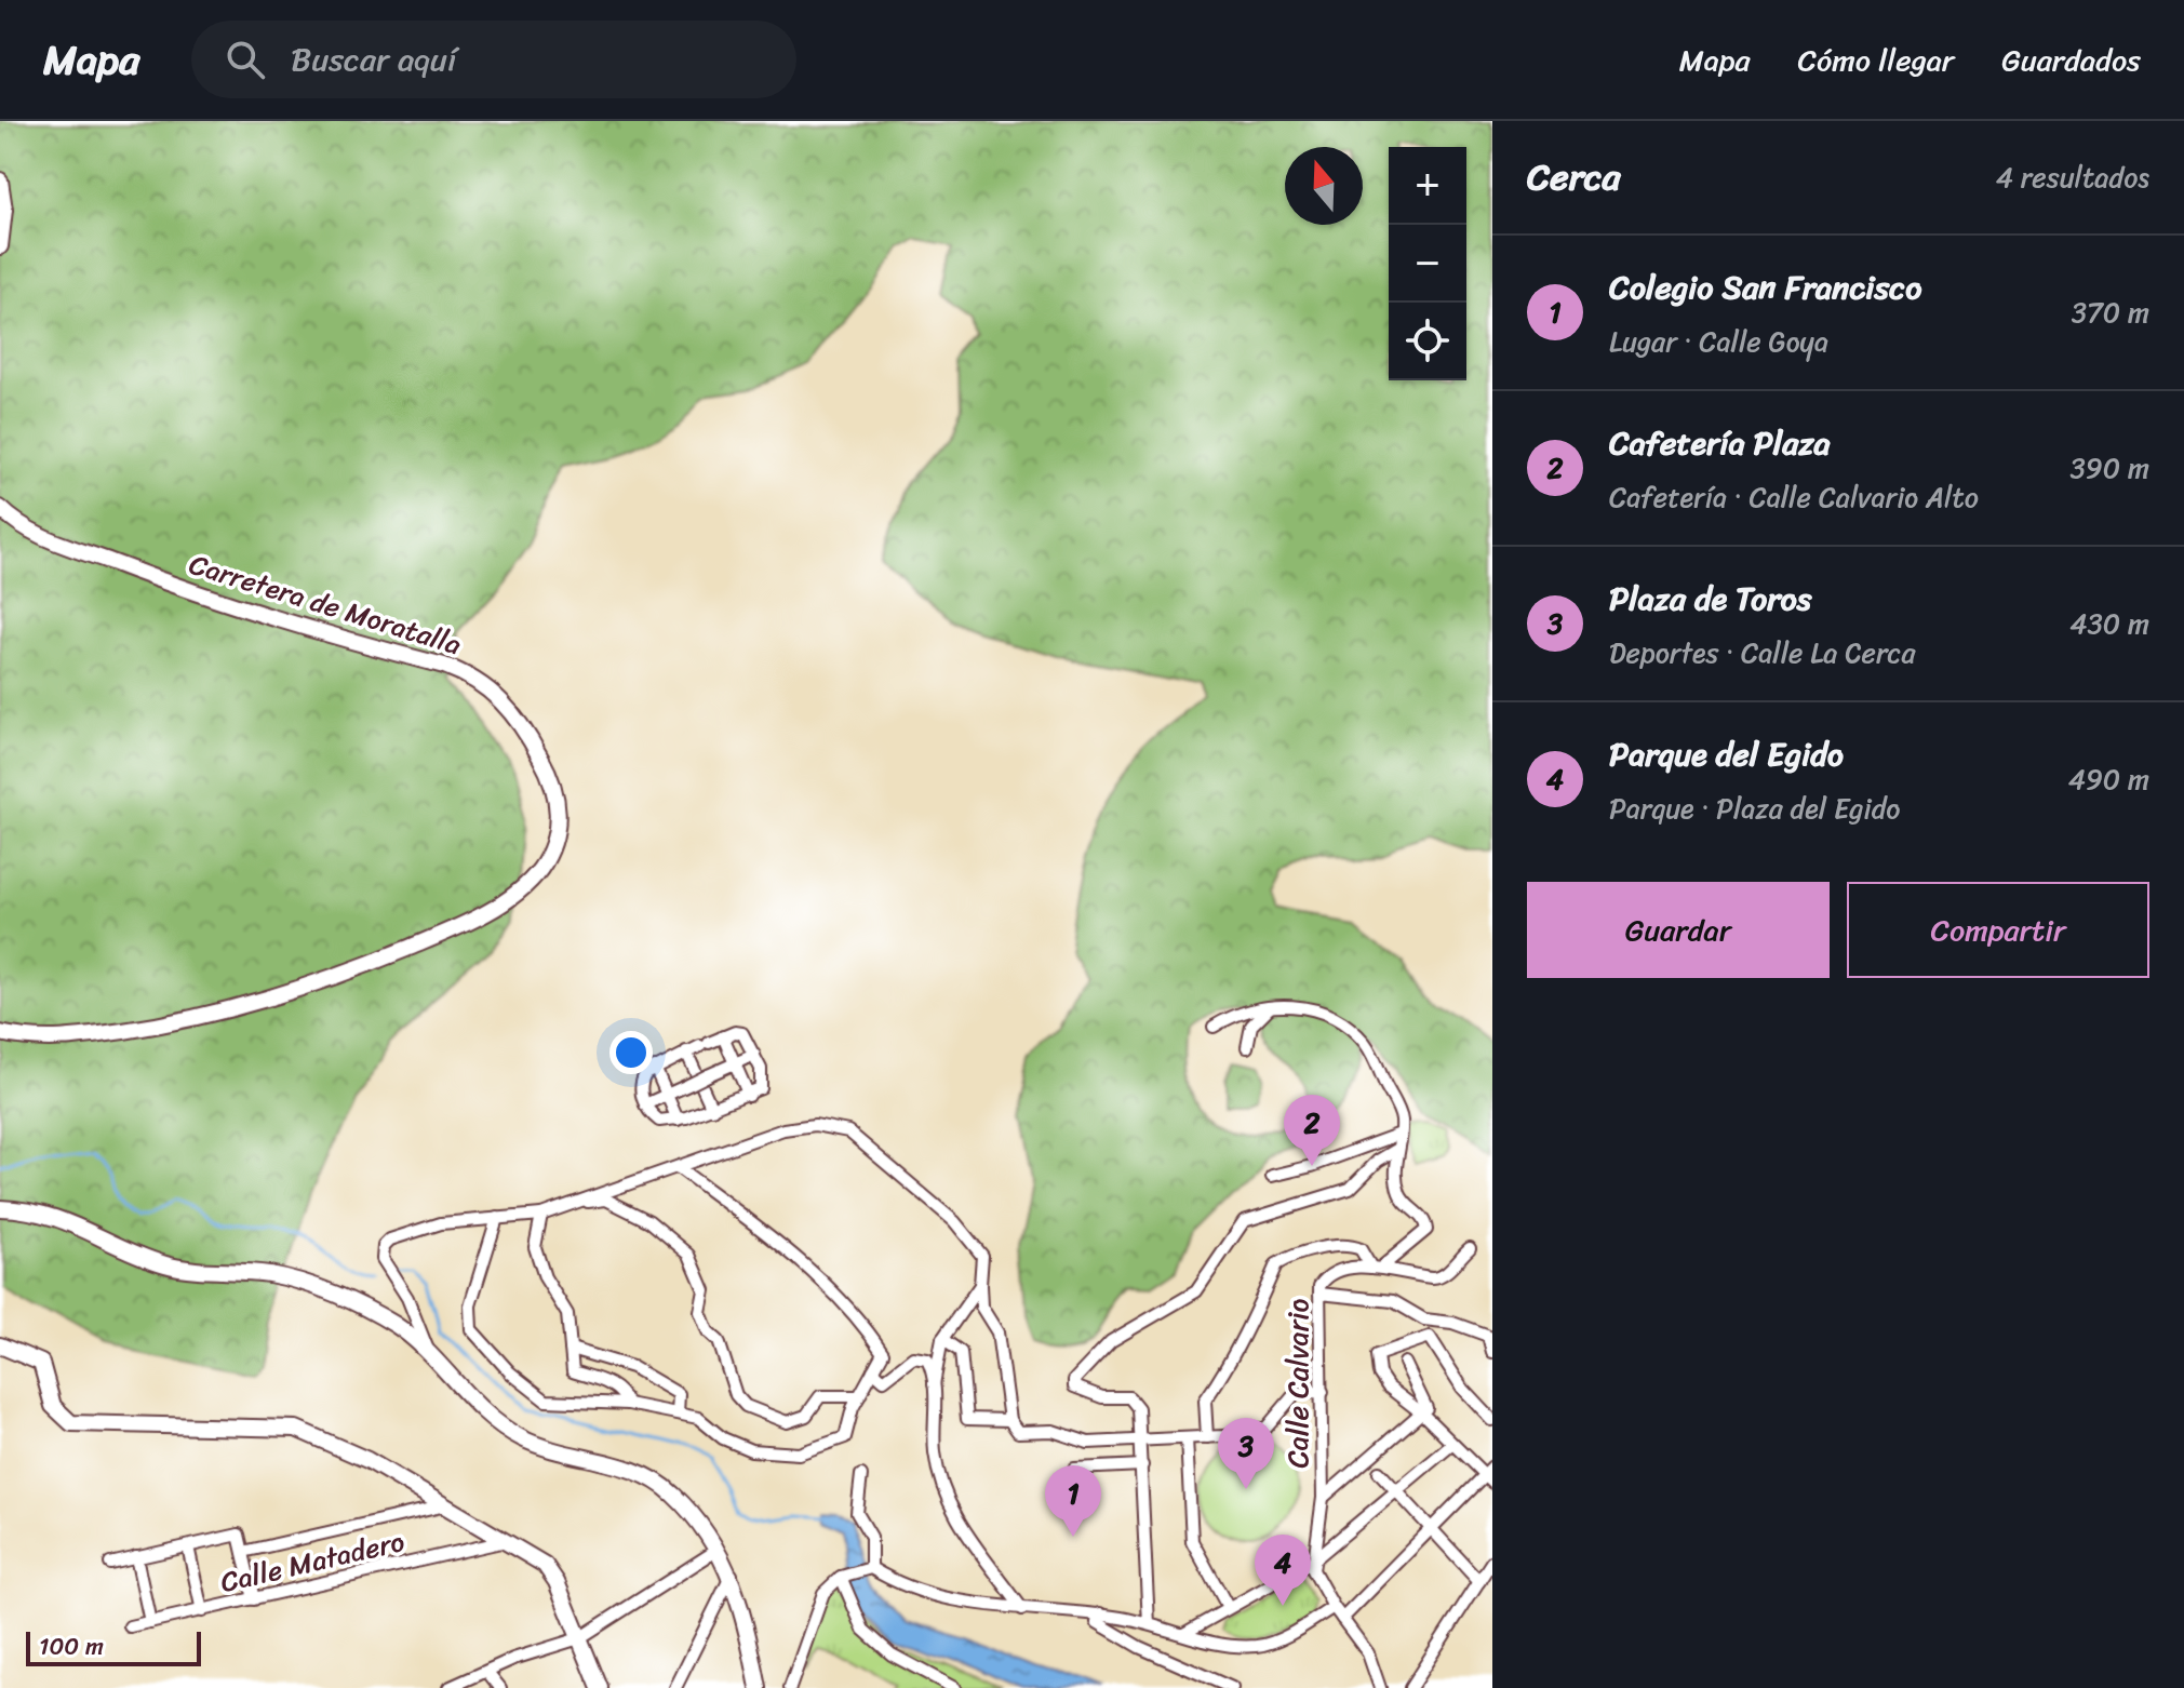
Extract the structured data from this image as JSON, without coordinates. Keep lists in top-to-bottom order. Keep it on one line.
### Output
{"streets":{"main road":["Carretera de Moratalla"],"street":["Calle Calvario","Calle Matadero"]},"scale_bar":"100 m","north":"top","page":{"header":"Mapa","search":"Buscar aquí","nav":["Mapa","Cómo llegar","Guardados"],"heading":["Cerca","4 resultados"],"map_buttons":["+","−"],"list":[{"mark":"1","name":"Colegio San Francisco","note":"Lugar · Calle Goya","value":"370 m"},{"mark":"2","name":"Cafetería Plaza","note":"Cafetería · Calle Calvario Alto","value":"390 m"},{"mark":"3","name":"Plaza de Toros","note":"Deportes · Calle La Cerca","value":"430 m"},{"mark":"4","name":"Parque del Egido","note":"Parque · Plaza del Egido","value":"490 m"}],"buttons":["Guardar","Compartir"],"pins":["2","3","1","4"],"scale":"100 m"}}
